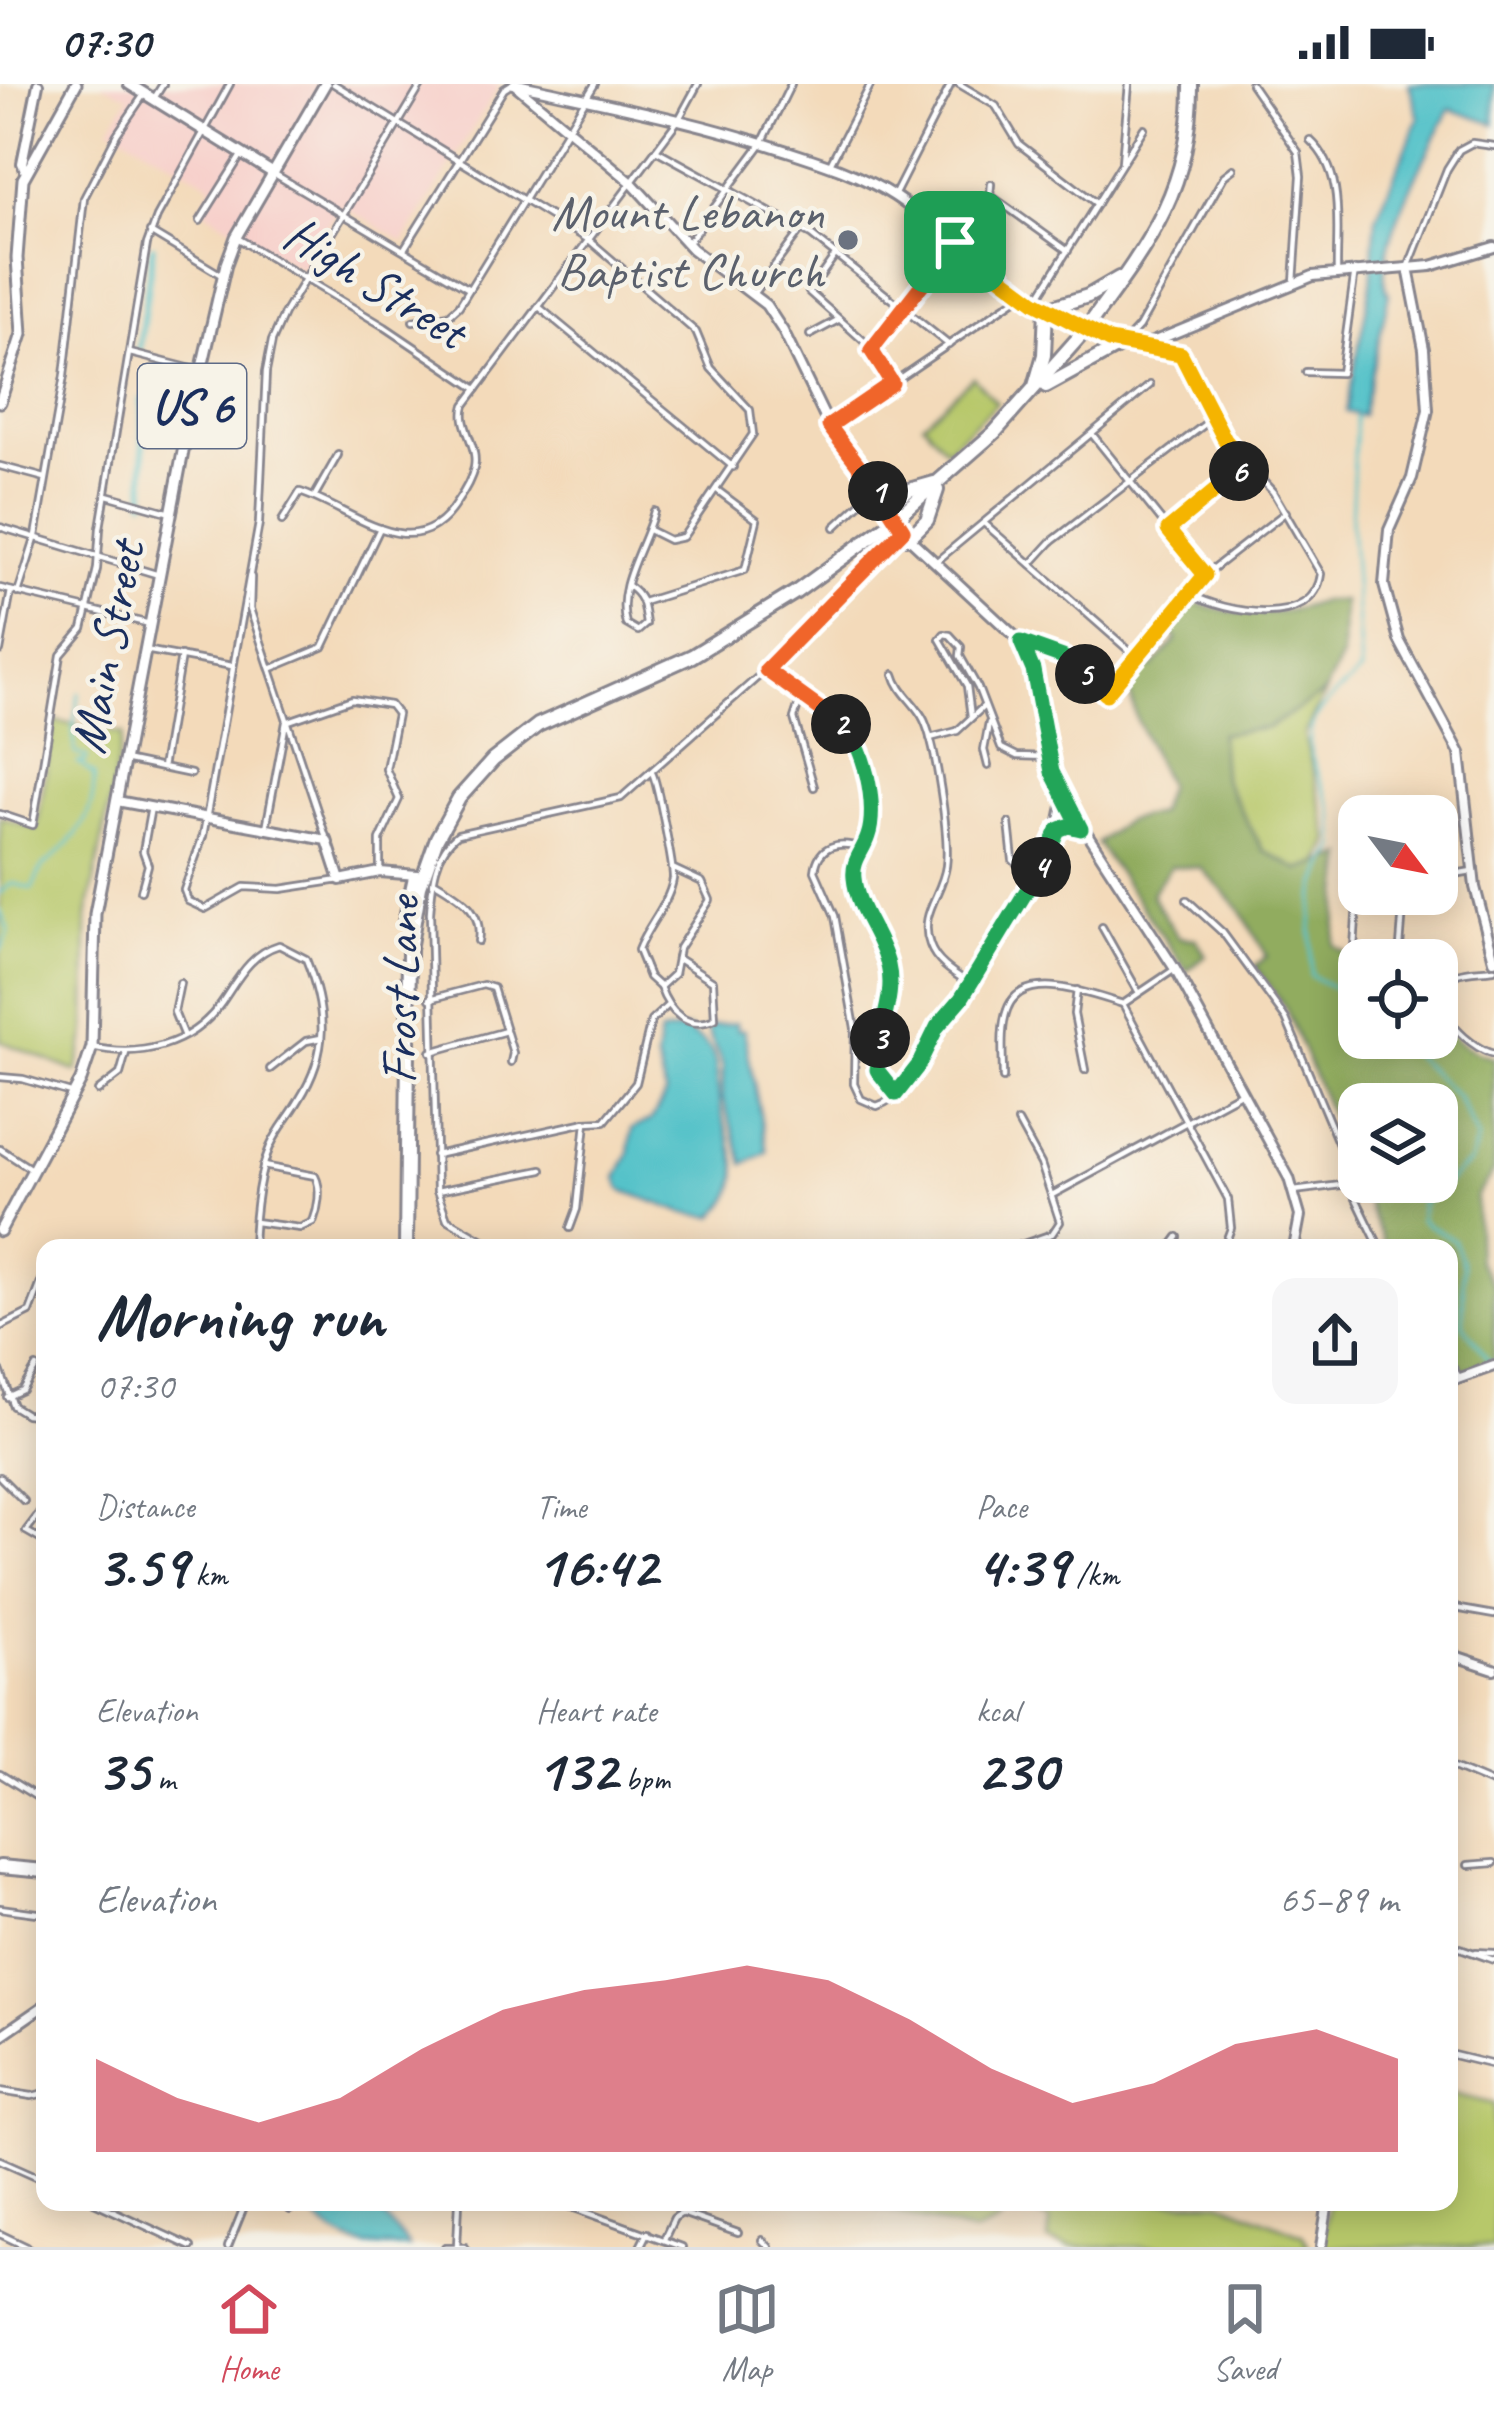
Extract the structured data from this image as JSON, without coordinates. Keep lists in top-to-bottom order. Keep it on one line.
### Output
{"streets":{"main road":["US 6","Main Street"],"street":["High Street","Frost Lane"]},"crossings":[["High Street","Main Street"]],"places":["Mount Lebanon Baptist Church"],"north":"bottom right","page":{"status":"07:30","pins":["6","1","5","2","4","3"],"heading":["Morning run","07:30"],"stats":[["Distance","3.59 km"],["Time","16:42"],["Pace","4:39 /km"],["Elevation","35 m"],["Heart rate","132 bpm"],["kcal","230"]],"chart":["Elevation","65–89 m"],"tabs":["Home","Map","Saved"]}}
